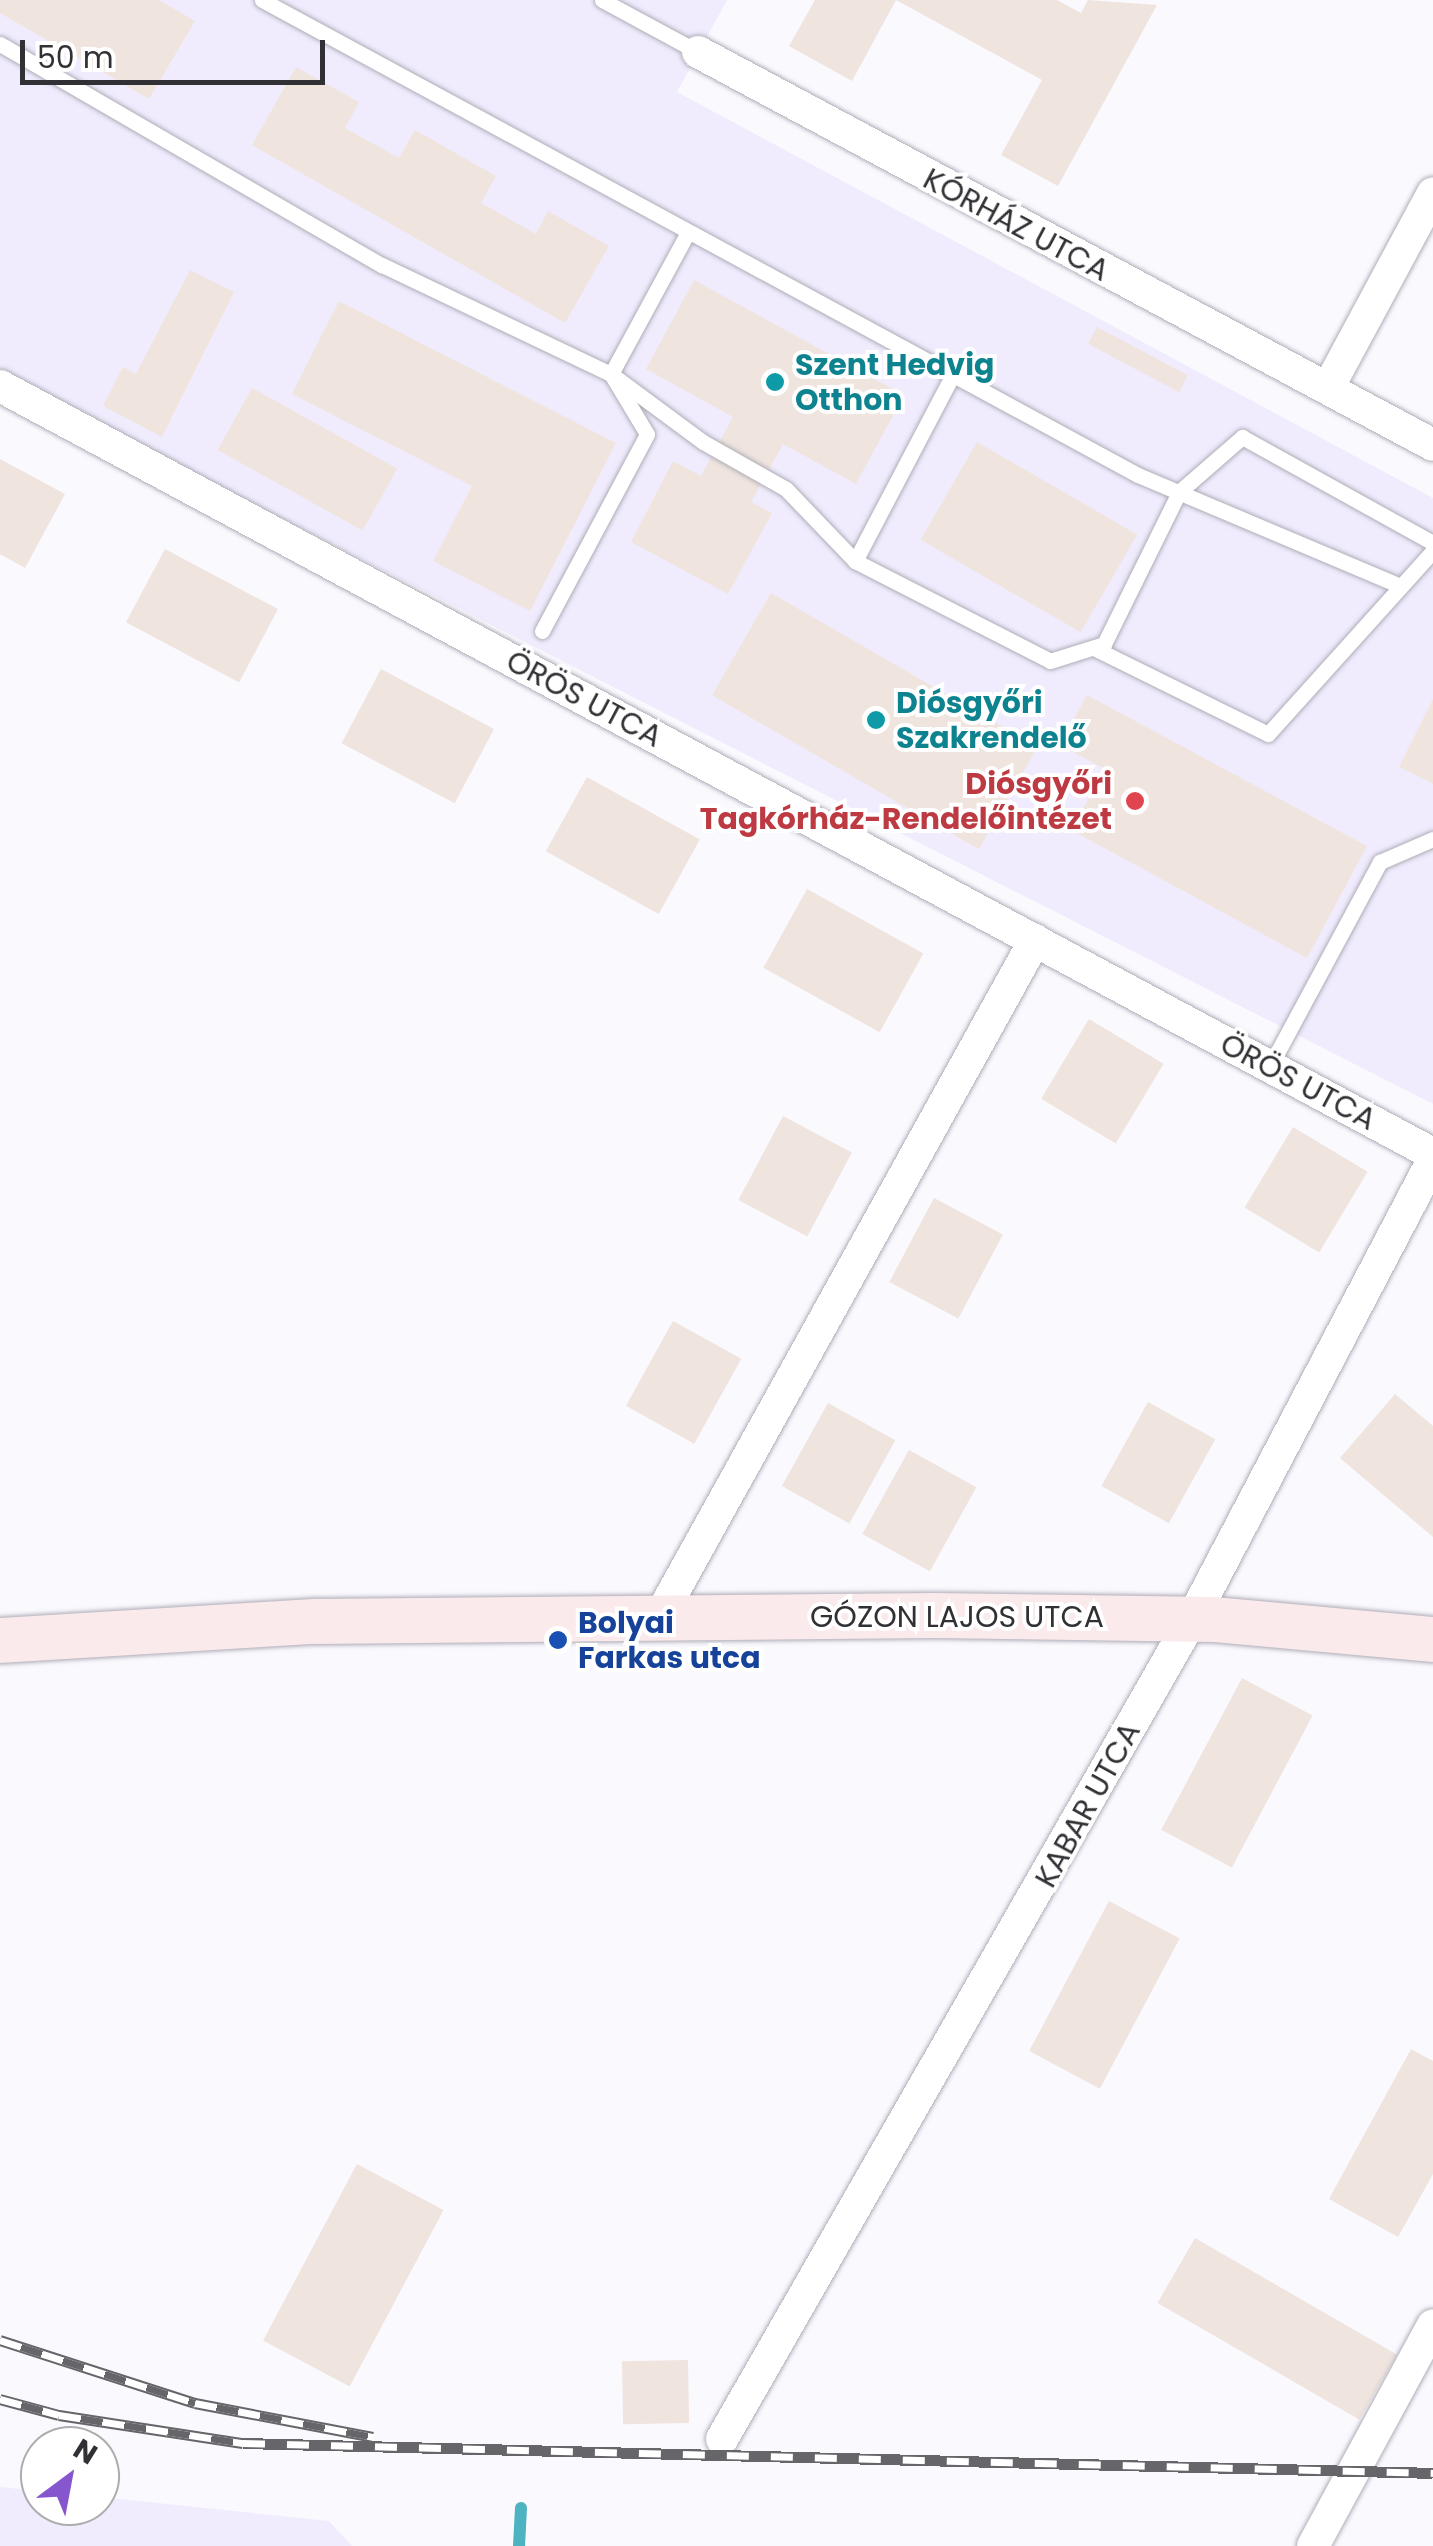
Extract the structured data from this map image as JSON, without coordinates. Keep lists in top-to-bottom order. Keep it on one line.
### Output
{"streets":{"main road":["GÓZON LAJOS UTCA"],"street":["KÓRHÁZ UTCA","ÖRÖS UTCA","KABAR UTCA"]},"crossings":[["ÖRÖS UTCA","KABAR UTCA"],["GÓZON LAJOS UTCA","KABAR UTCA"]],"places":["Szent Hedvig Otthon","Diósgyőri Szakrendelő","Diósgyőri Tagkórház-Rendelőintézet","Bolyai Farkas utca"],"scale_bar":"50 m","north":"top right"}
